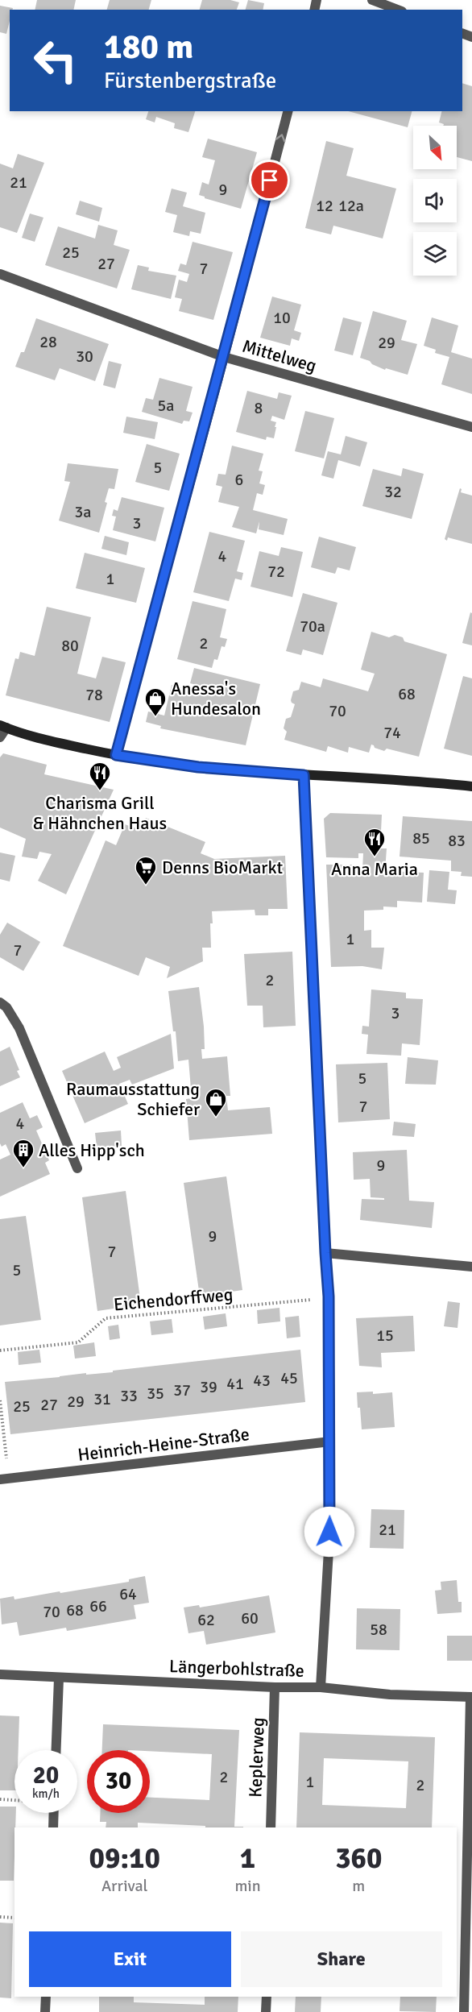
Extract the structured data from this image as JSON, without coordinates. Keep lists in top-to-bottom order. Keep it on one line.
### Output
{"streets":{"street":["Mittelweg","Heinrich-Heine-Straße","Längerbohlstraße","Keplerweg"],"path":["Eichendorffweg"]},"crossings":[["Längerbohlstraße","Keplerweg"]],"places":{"shop":["Anessa's Hundesalon","Raumausstattung Schiefer"],"restaurant":["Charisma Grill & Hähnchen Haus","Anna Maria"],"supermarket":["Denns BioMarkt"],"building":["Alles Hipp'sch"]},"house_numbers":["21","9","12","12a","25","27","7","10","28","29","30","5a","8","5","6","32","3a","3","4","72","1","70a","2","80","68","78","70","74","85","83","1","7","2","3","5","7","4","9","9","7","5","15","45","43","41","39","37","35","33","31","29","27","25","21","64","66","68","70","60","62","58","2","1","2"],"north":"bottom right","page":{"turn":["180 m","Fürstenbergstraße"],"speed":"20 km/h","limit":"30","eta":["09:10","Arrival","1","min","360","m"],"buttons":["Exit","Share"]}}
